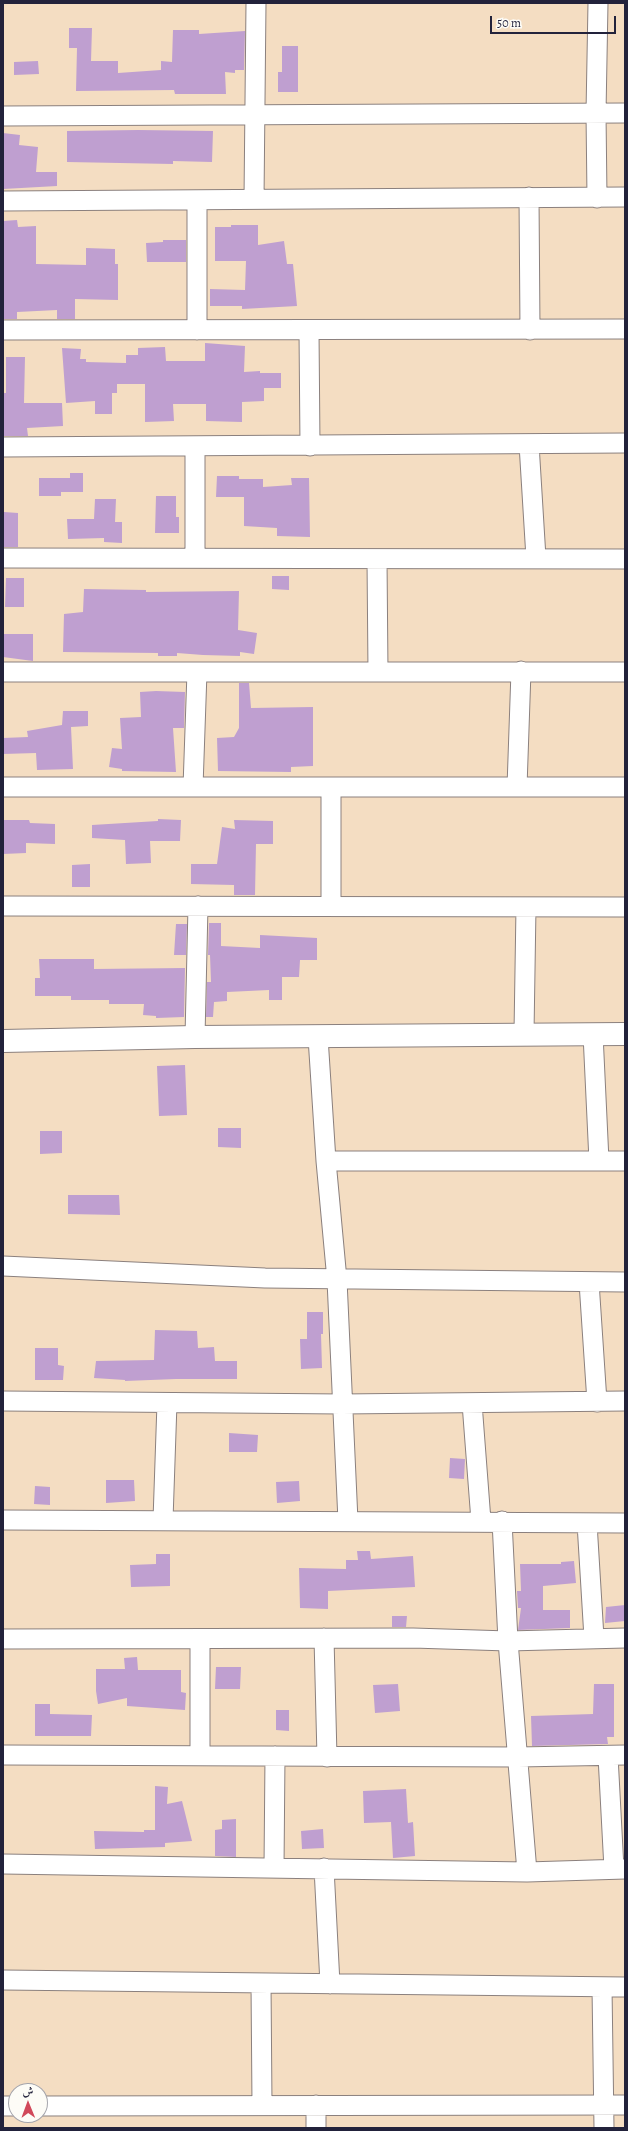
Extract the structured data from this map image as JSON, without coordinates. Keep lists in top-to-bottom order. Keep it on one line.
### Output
{"scale_bar":"50 m","north":"top"}
